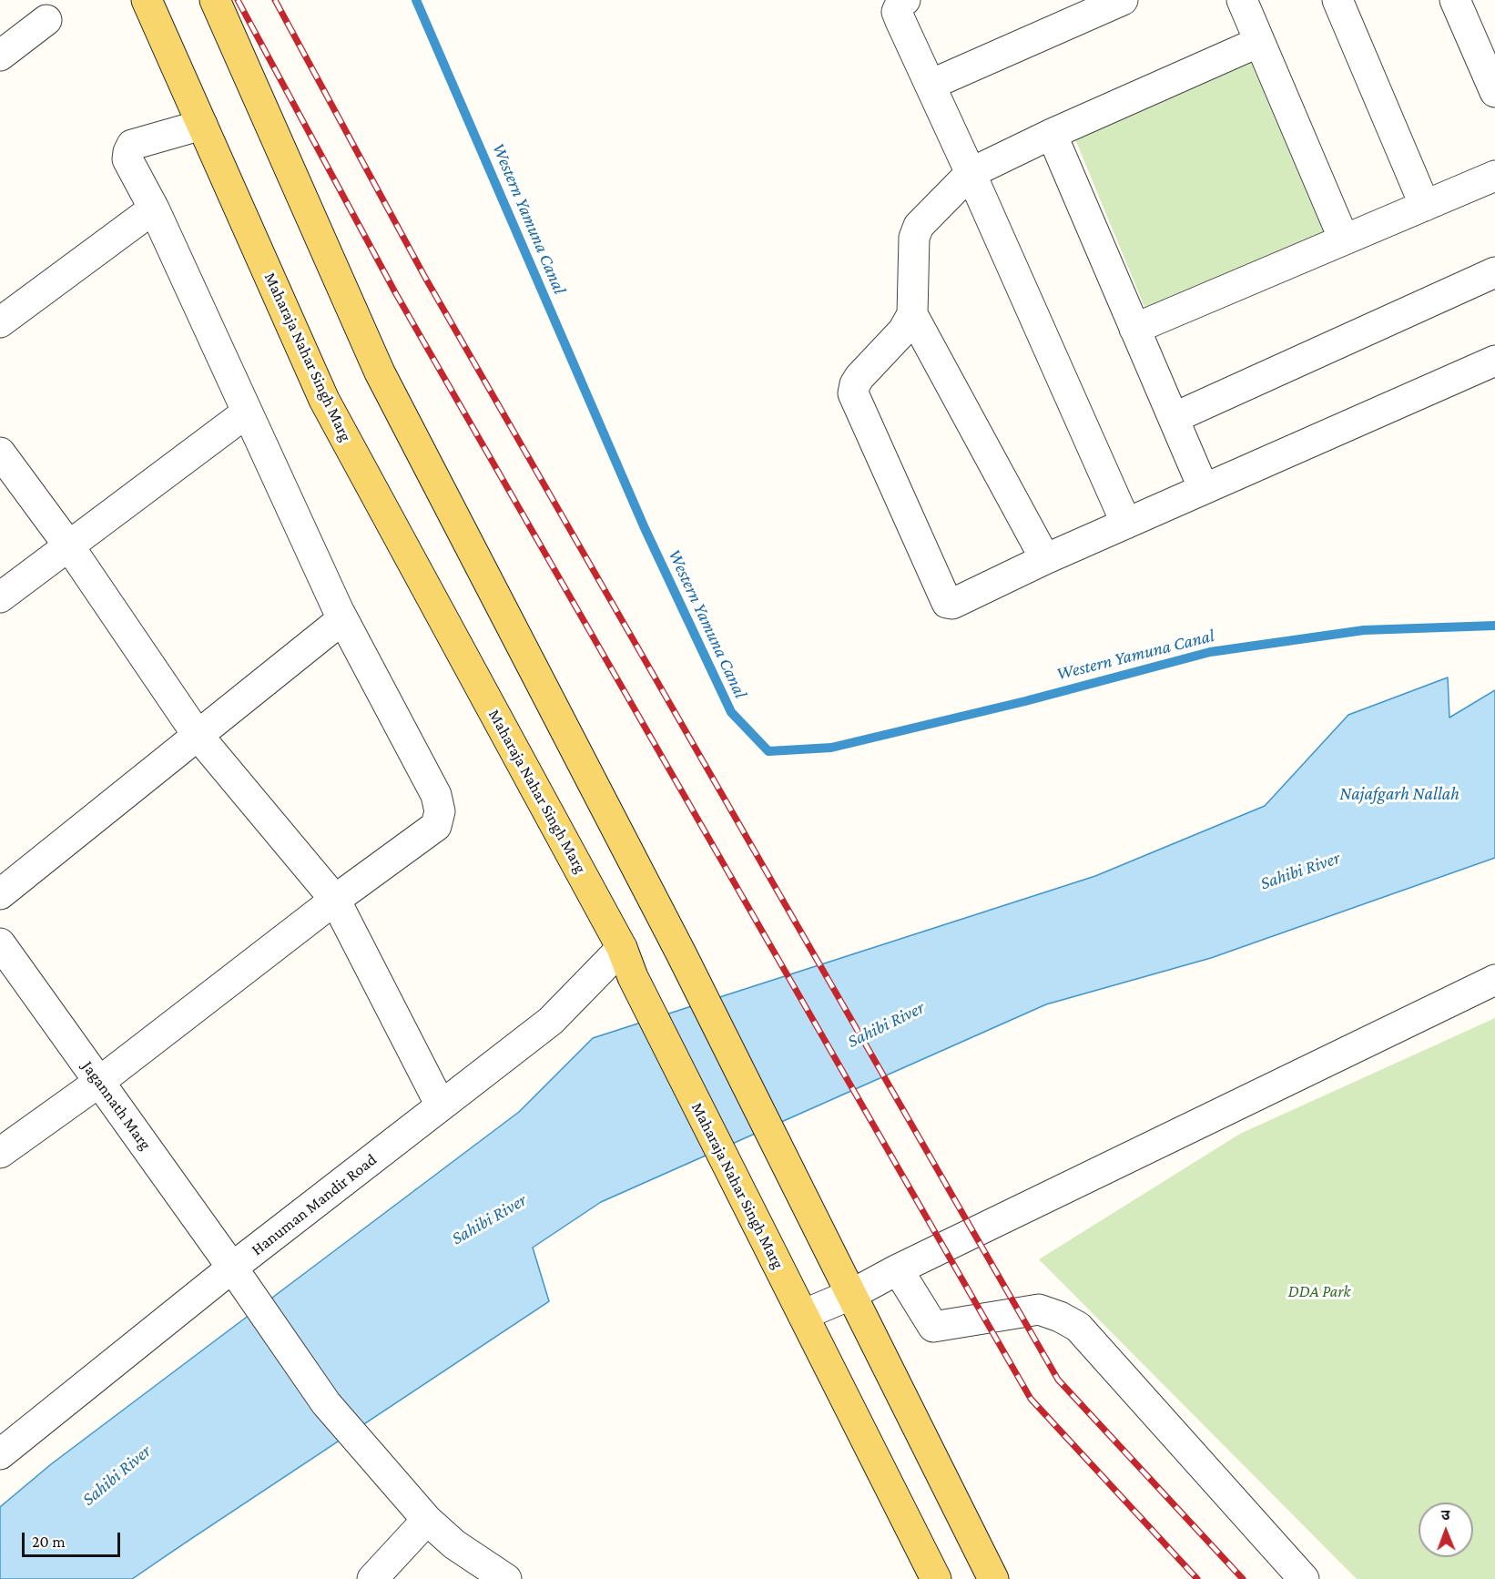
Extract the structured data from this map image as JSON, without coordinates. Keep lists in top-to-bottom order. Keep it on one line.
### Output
{"streets":{"main road":["Maharaja Nahar Singh Marg"],"street":["Jagannath Marg","Hanuman Mandir Road"]},"crossings":[["Maharaja Nahar Singh Marg","Hanuman Mandir Road"],["Jagannath Marg","Hanuman Mandir Road"]],"water":["Western Yamuna Canal","Najafgarh Nallah","Sahibi River"],"parks":["DDA Park"],"scale_bar":"20 m","north":"top"}
